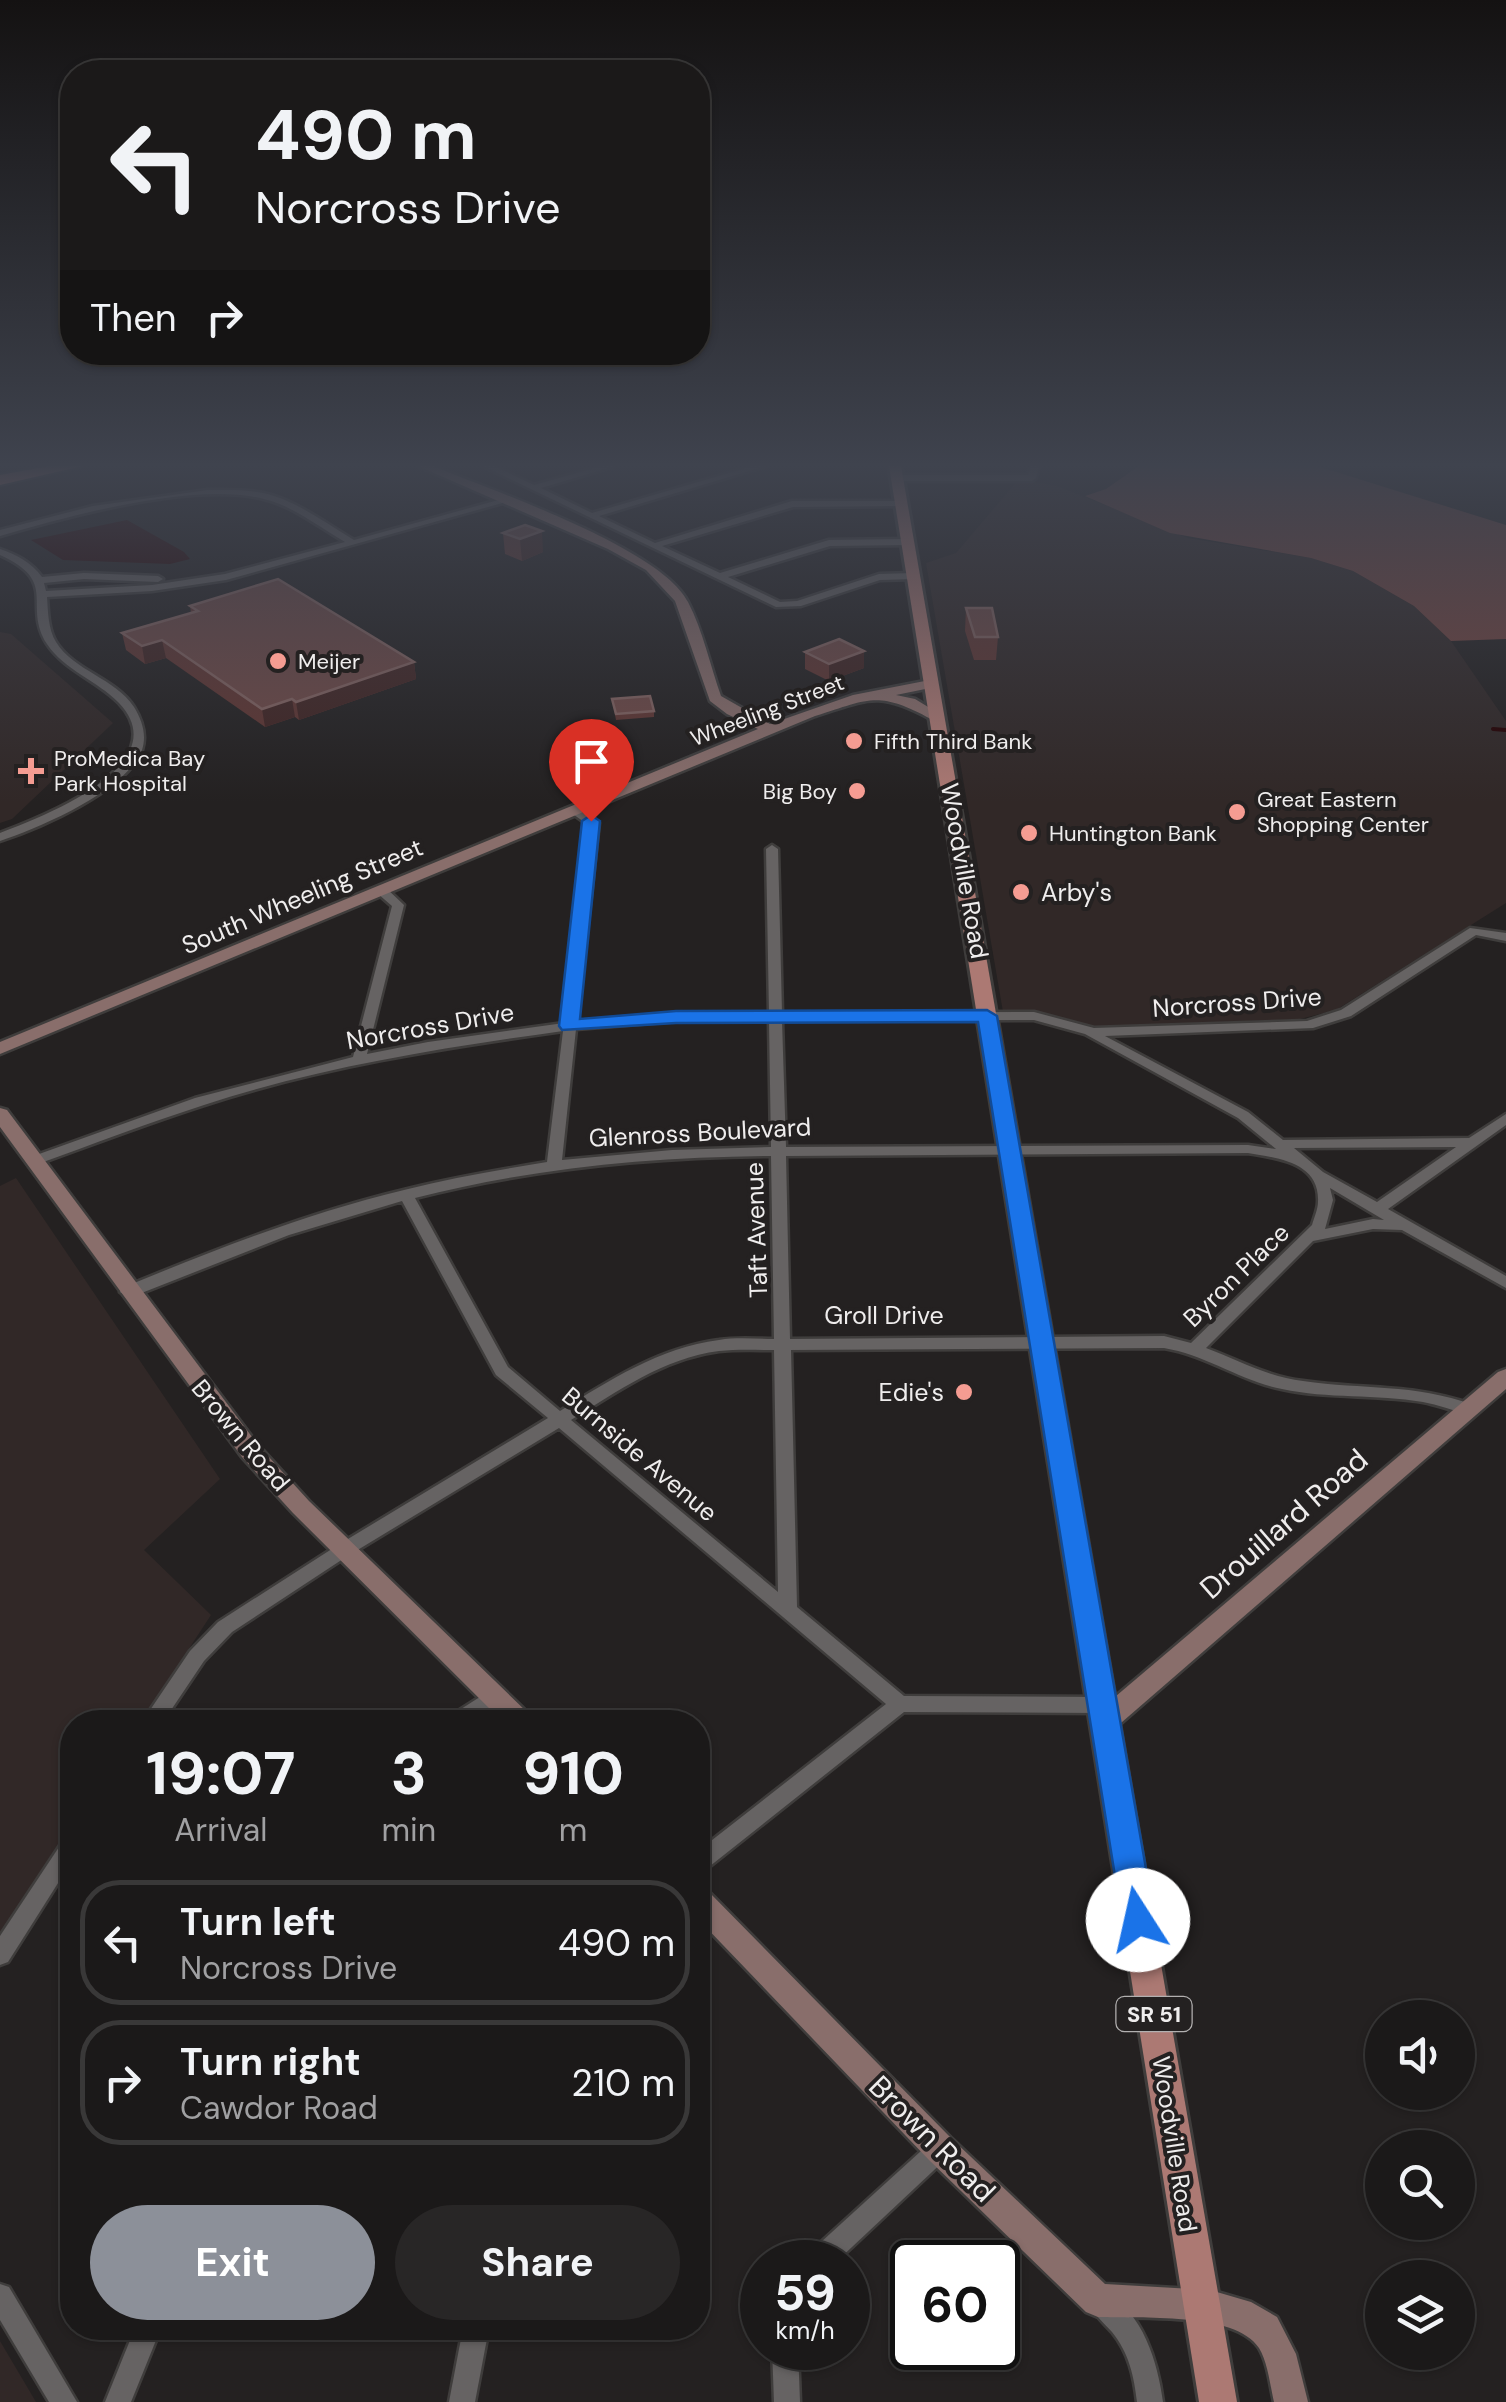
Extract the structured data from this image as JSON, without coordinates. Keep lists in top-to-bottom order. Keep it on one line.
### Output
{"streets":{"main road":["Woodville Road","SR 51"],"street":["Wheeling Street","South Wheeling Street","Norcross Drive","Glenross Boulevard","Taft Avenue","Byron Place","Groll Drive","Brown Road","Burnside Avenue","Drouillard Road"]},"crossings":[["Wheeling Street","Woodville Road"],["Wheeling Street","South Wheeling Street"],["Woodville Road","Norcross Drive"],["Woodville Road","Glenross Boulevard"],["Woodville Road","Groll Drive"],["Woodville Road","Drouillard Road"],["Norcross Drive","Glenross Boulevard"],["Norcross Drive","Taft Avenue"],["Norcross Drive","Brown Road"],["Glenross Boulevard","Taft Avenue"],["Glenross Boulevard","Byron Place"],["Glenross Boulevard","Brown Road"],["Glenross Boulevard","Burnside Avenue"],["Taft Avenue","Groll Drive"],["Taft Avenue","Burnside Avenue"],["Byron Place","Groll Drive"],["Groll Drive","Brown Road"],["Groll Drive","Burnside Avenue"],["Groll Drive","Drouillard Road"]],"places":{"other":["Meijer","Fifth Third Bank","Big Boy","Great Eastern Shopping Center","Huntington Bank","Arby's","Edie's"],"health":["ProMedica Bay Park Hospital"]},"page":{"turn":["490 m","Norcross Drive"],"then":"Then","eta":["19:07","Arrival","3","min","910","m"],"list":[{"name":"Turn left","note":"Norcross Drive","value":"490 m"},{"name":"Turn right","note":"Cawdor Road","value":"210 m"}],"buttons":["Exit","Share"],"speed":"59 km/h","limit":"60"}}
